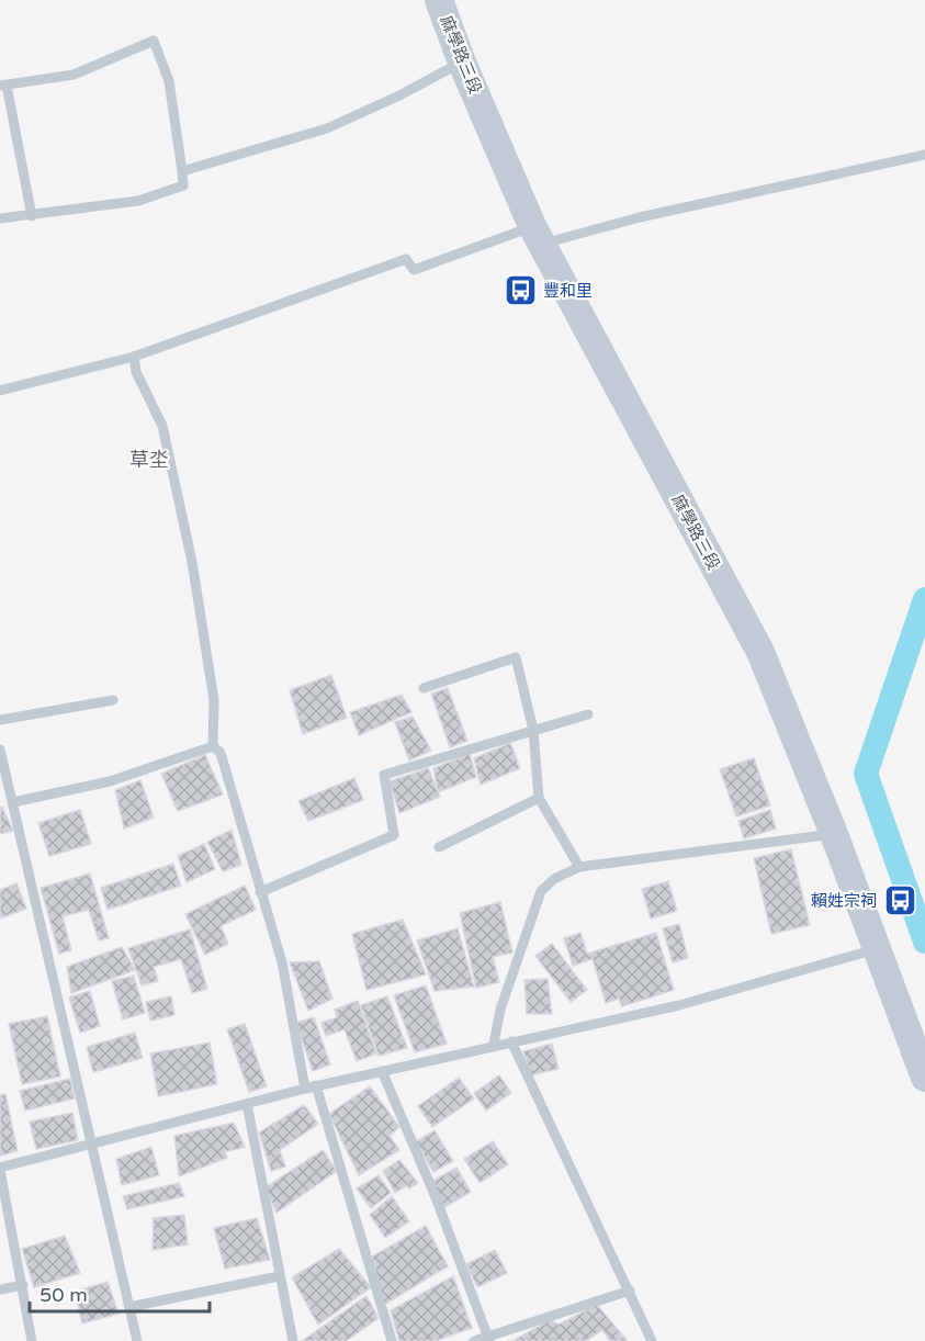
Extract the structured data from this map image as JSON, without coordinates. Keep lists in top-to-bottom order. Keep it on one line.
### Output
{"streets":{"main road":["麻學路三段"]},"districts":["草坔"],"places":{"bus stop":["豐和里","賴姓宗祠"]},"scale_bar":"50 m"}
